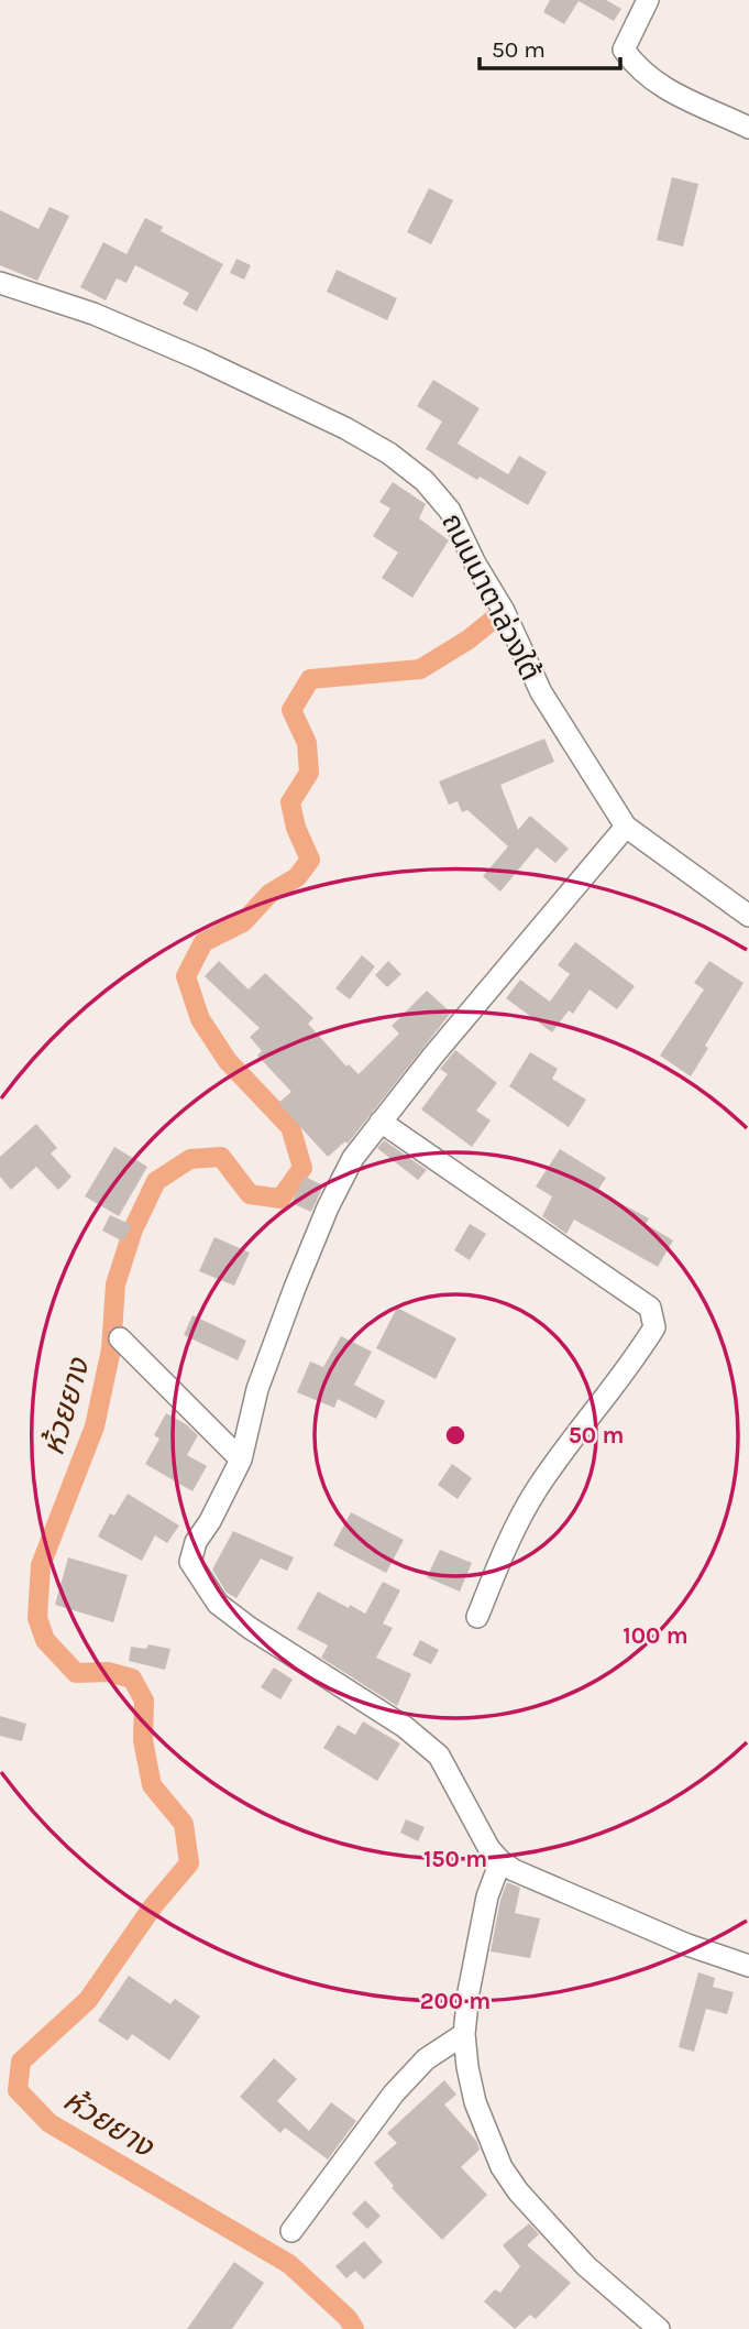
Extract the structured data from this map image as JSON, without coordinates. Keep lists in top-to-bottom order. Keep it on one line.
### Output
{"streets":{"street":["ถนนนาตาล่วงใต้"]},"water":["ห้วยยาง"],"scale_bar":"50 m","rings":["50 m","100 m","150 m","200 m"]}
